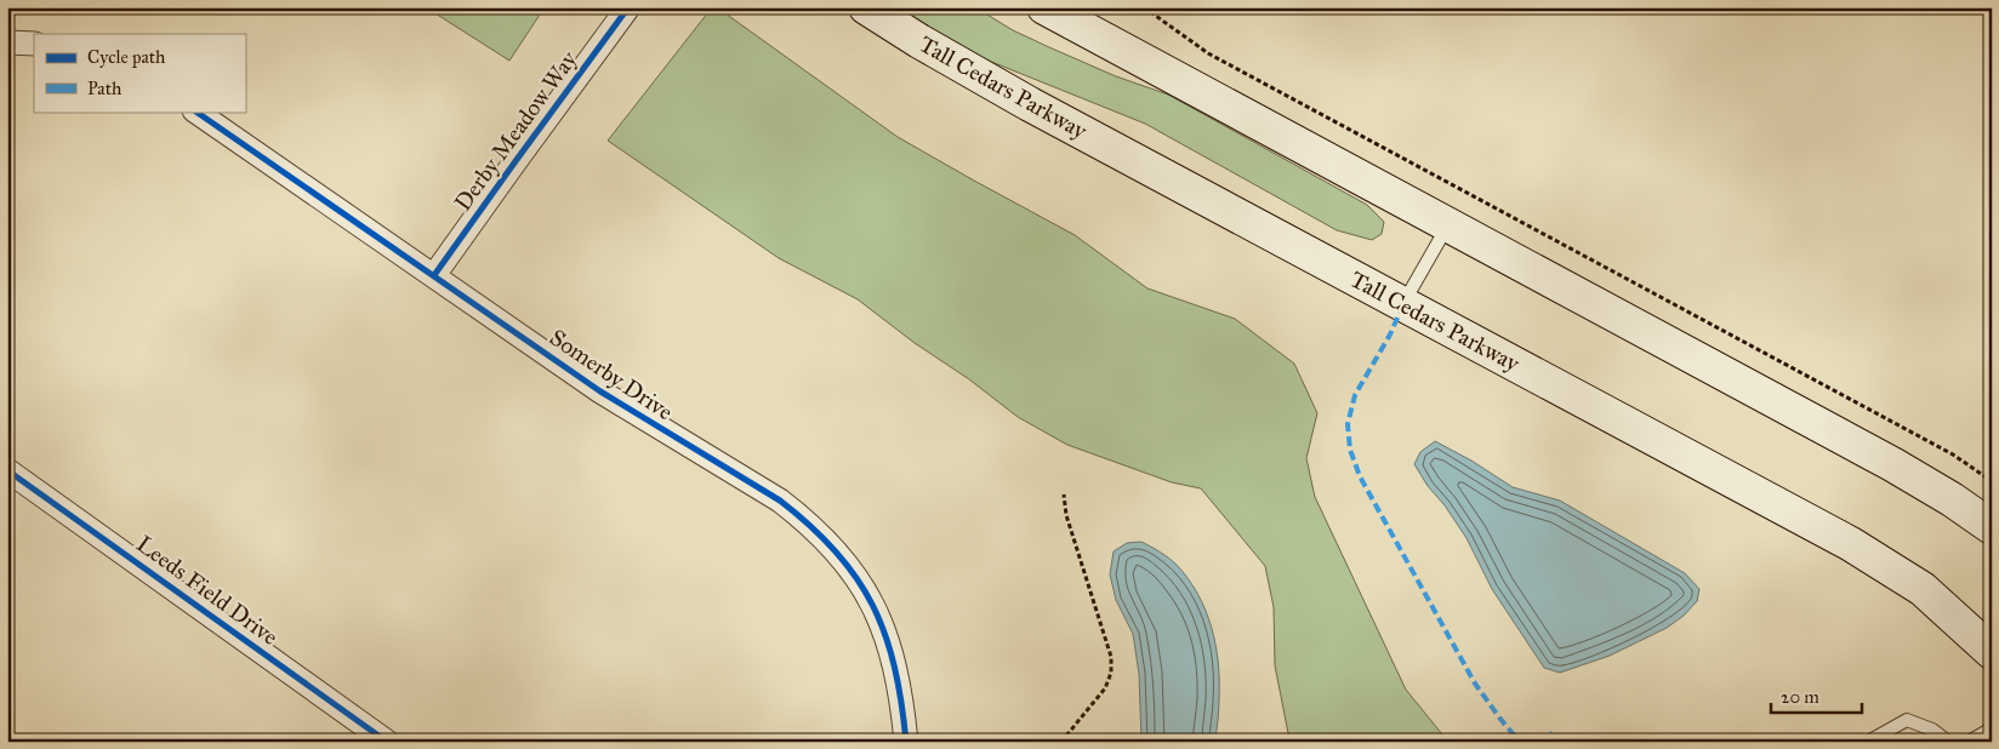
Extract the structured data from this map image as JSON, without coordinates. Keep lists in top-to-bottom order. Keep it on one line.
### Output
{"streets":{"main road":["Tall Cedars Parkway"],"street":["Derby Meadow Way","Somerby Drive","Leeds Field Drive"]},"crossings":[["Derby Meadow Way","Somerby Drive"]],"legend":["Cycle path","Path"],"scale_bar":"20 m"}
